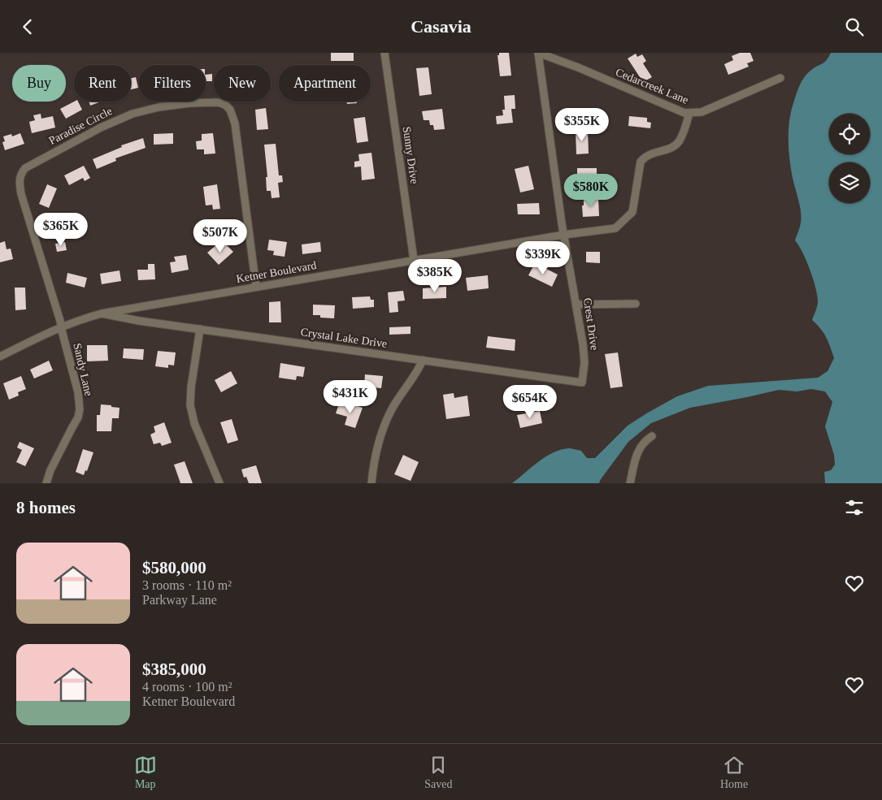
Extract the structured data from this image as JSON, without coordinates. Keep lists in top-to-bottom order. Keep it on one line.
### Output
{"streets":{"street":["Cedarcreek Lane","Paradise Circle","Sunny Drive","Ketner Boulevard","Crest Drive","Crystal Lake Drive","Sandy Lane"]},"crossings":[["Cedarcreek Lane","Ketner Boulevard"],["Cedarcreek Lane","Crest Drive"],["Paradise Circle","Ketner Boulevard"],["Paradise Circle","Sandy Lane"],["Sunny Drive","Ketner Boulevard"],["Ketner Boulevard","Crest Drive"],["Ketner Boulevard","Crystal Lake Drive"],["Ketner Boulevard","Sandy Lane"],["Crest Drive","Crystal Lake Drive"]],"page":{"header":"Casavia","chip":["Buy","Rent","Filters","New","Apartment"],"price":["$355K","$580K","$365K","$507K","$339K","$385K","$431K","$654K"],"heading":"8 homes","list":[{"name":"$580,000","note":"3 rooms · 110 m² · Parkway Lane"},{"name":"$385,000","note":"4 rooms · 100 m² · Ketner Boulevard"}],"tabs":["Map","Saved","Home"]}}
